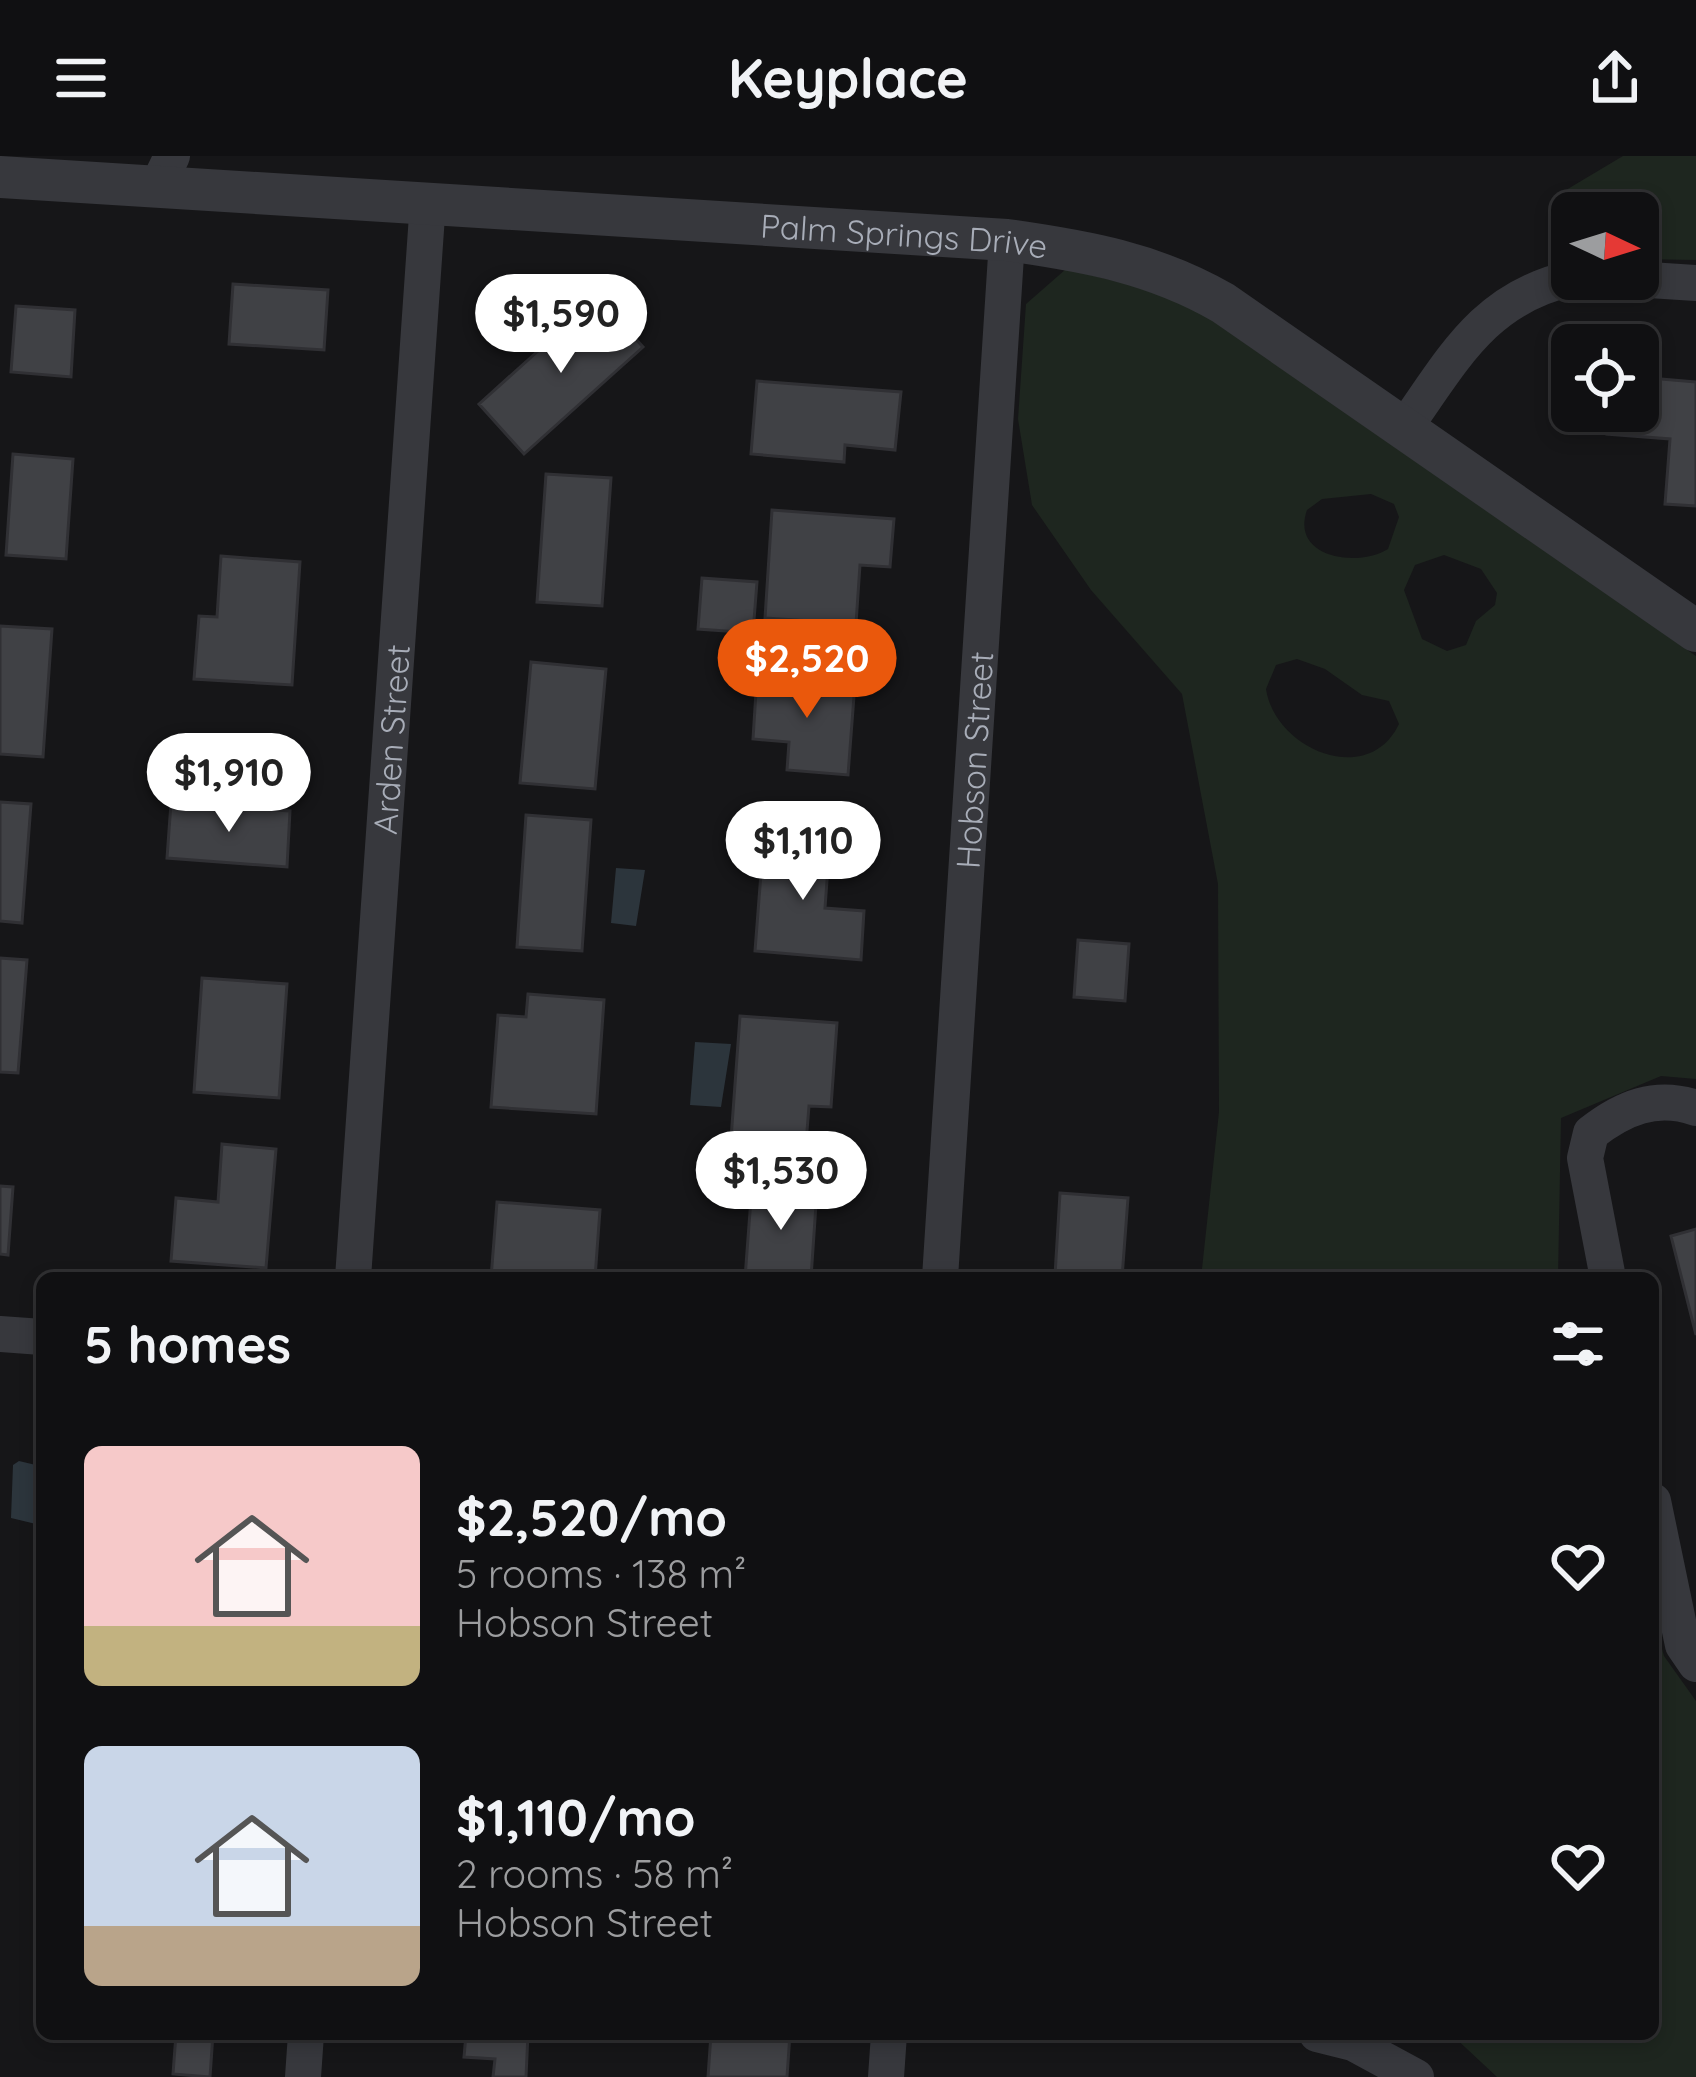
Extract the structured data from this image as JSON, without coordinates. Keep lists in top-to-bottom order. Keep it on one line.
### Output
{"streets":{"street":["Palm Springs Drive","Arden Street","Hobson Street"]},"crossings":[["Palm Springs Drive","Arden Street"],["Palm Springs Drive","Hobson Street"]],"north":"right","page":{"header":"Keyplace","price":["$1,590","$2,520","$1,910","$1,110","$1,530"],"heading":"5 homes","list":[{"name":"$2,520/mo","note":"5 rooms · 138 m² · Hobson Street"},{"name":"$1,110/mo","note":"2 rooms · 58 m² · Hobson Street"}]}}
